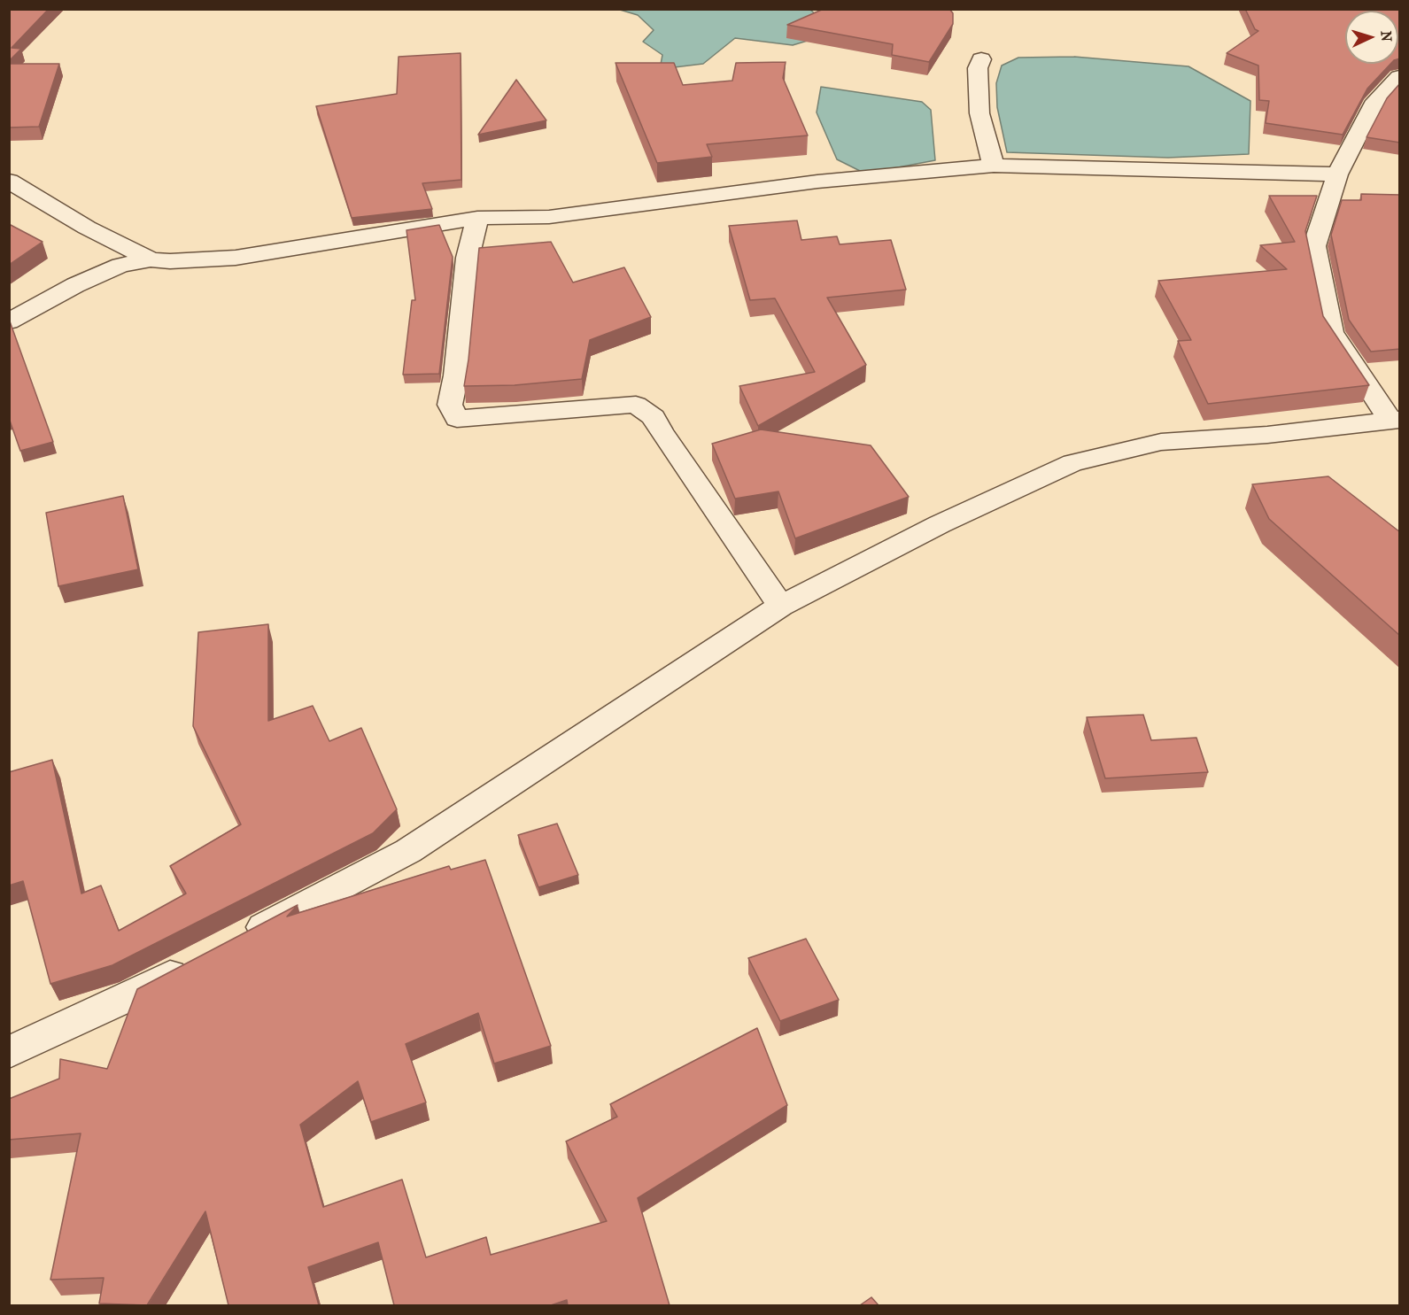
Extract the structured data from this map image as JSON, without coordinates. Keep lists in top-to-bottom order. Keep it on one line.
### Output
{"north":"right"}
